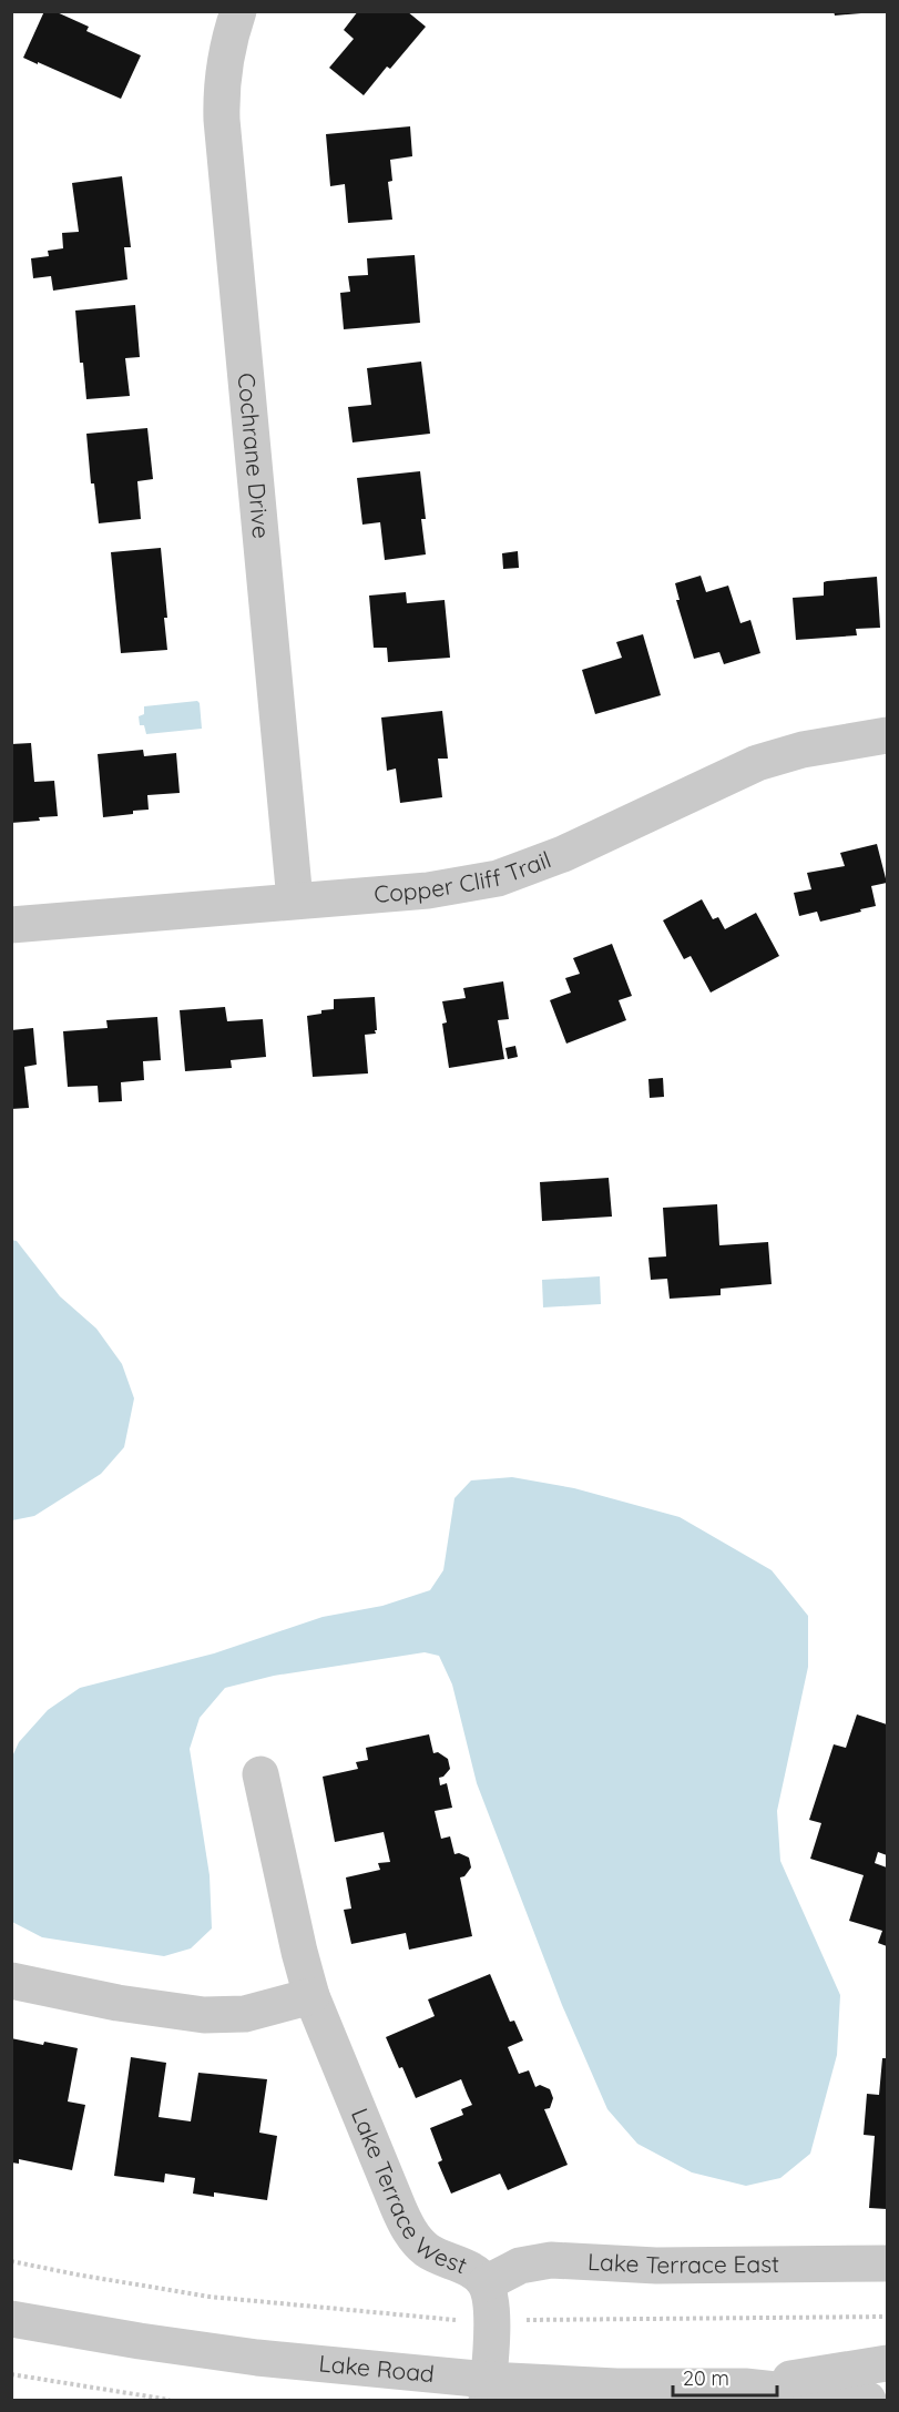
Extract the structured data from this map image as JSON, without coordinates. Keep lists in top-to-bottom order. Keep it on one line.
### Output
{"streets":{"street":["Cochrane Drive","Copper Cliff Trail","Lake Terrace West","Lake Terrace East","Lake Road"]},"crossings":[["Cochrane Drive","Copper Cliff Trail"],["Lake Terrace West","Lake Terrace East"],["Lake Terrace West","Lake Road"]],"scale_bar":"20 m"}
